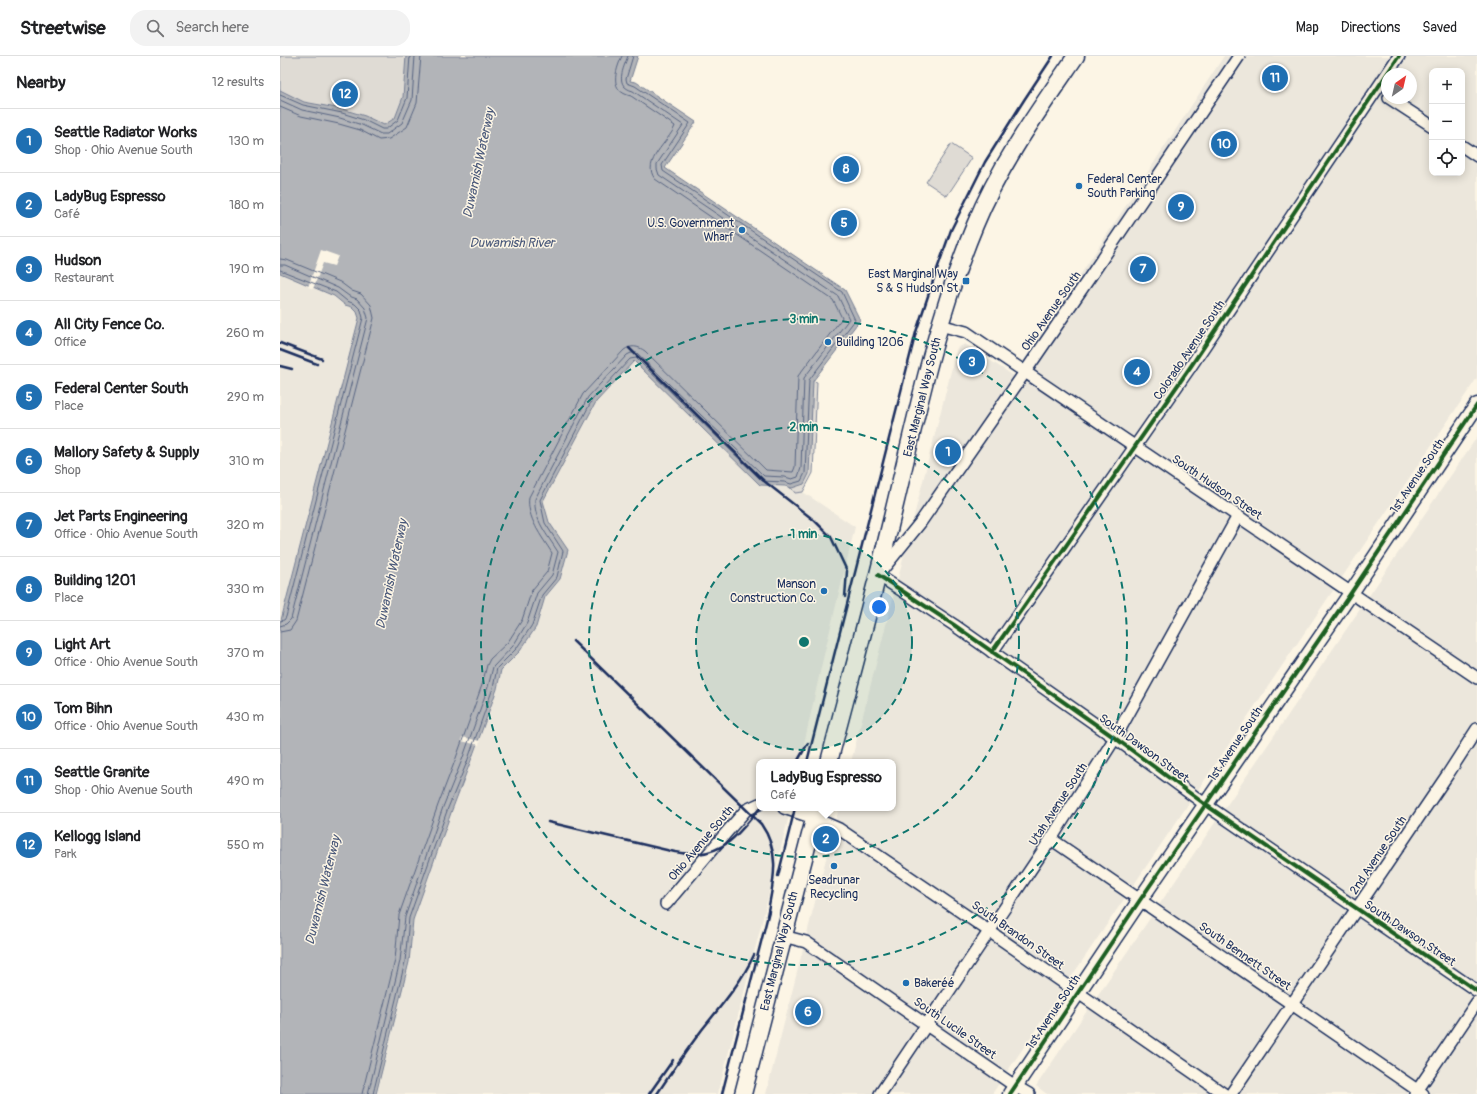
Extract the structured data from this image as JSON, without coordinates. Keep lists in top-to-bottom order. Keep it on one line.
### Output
{"streets":{"highway":["East Marginal Way South"],"main road":["1st Avenue South"],"street":["Ohio Avenue South","Colorado Avenue South","South Hudson Street","South Dawson Street","Utah Avenue South","2nd Avenue South","South Brandon Street","South Bennett Street","South Lucile Street"]},"crossings":[["Ohio Avenue South","East Marginal Way South"],["Ohio Avenue South","South Hudson Street"],["Ohio Avenue South","South Dawson Street"],["Colorado Avenue South","South Hudson Street"],["Colorado Avenue South","South Dawson Street"],["East Marginal Way South","South Hudson Street"],["East Marginal Way South","South Dawson Street"],["East Marginal Way South","South Brandon Street"],["East Marginal Way South","South Lucile Street"],["1st Avenue South","South Hudson Street"],["1st Avenue South","South Dawson Street"],["1st Avenue South","South Brandon Street"],["1st Avenue South","South Bennett Street"],["1st Avenue South","South Lucile Street"],["South Hudson Street","Utah Avenue South"],["South Dawson Street","Utah Avenue South"],["South Dawson Street","2nd Avenue South"],["Utah Avenue South","South Brandon Street"],["Utah Avenue South","South Bennett Street"],["Utah Avenue South","South Lucile Street"],["2nd Avenue South","South Bennett Street"]],"water":["Duwamish Waterway","Duwamish River"],"places":{"other":["Federal Center South Parking","U.S. Government Wharf","Building 1206","Manson Construction Co.","Seadrunar Recycling","Bakeréé"],"transit":["East Marginal Way S & S Hudson St"]},"north":"top right","page":{"header":"Streetwise","search":"Search here","nav":["Map","Directions","Saved"],"heading":["Nearby","12 results"],"pins":["11","12","10","8","9","5","7","3","4","1","2","6"],"map_buttons":["+","−"],"list":[{"mark":"1","name":"Seattle Radiator Works","note":"Shop · Ohio Avenue South","value":"130 m"},{"mark":"2","name":"LadyBug Espresso","note":"Café","value":"180 m"},{"mark":"3","name":"Hudson","note":"Restaurant","value":"190 m"},{"mark":"4","name":"All City Fence Co.","note":"Office","value":"260 m"},{"mark":"5","name":"Federal Center South","note":"Place","value":"290 m"},{"mark":"6","name":"Mallory Safety & Supply","note":"Shop","value":"310 m"},{"mark":"7","name":"Jet Parts Engineering","note":"Office · Ohio Avenue South","value":"320 m"},{"mark":"8","name":"Building 1201","note":"Place","value":"330 m"},{"mark":"9","name":"Light Art","note":"Office · Ohio Avenue South","value":"370 m"},{"mark":"10","name":"Tom Bihn","note":"Office · Ohio Avenue South","value":"430 m"},{"mark":"11","name":"Seattle Granite","note":"Shop · Ohio Avenue South","value":"490 m"},{"mark":"12","name":"Kellogg Island","note":"Park","value":"550 m"}],"popup":["LadyBug Espresso","Café"]},"rings":["3 min","2 min","1 min"]}
